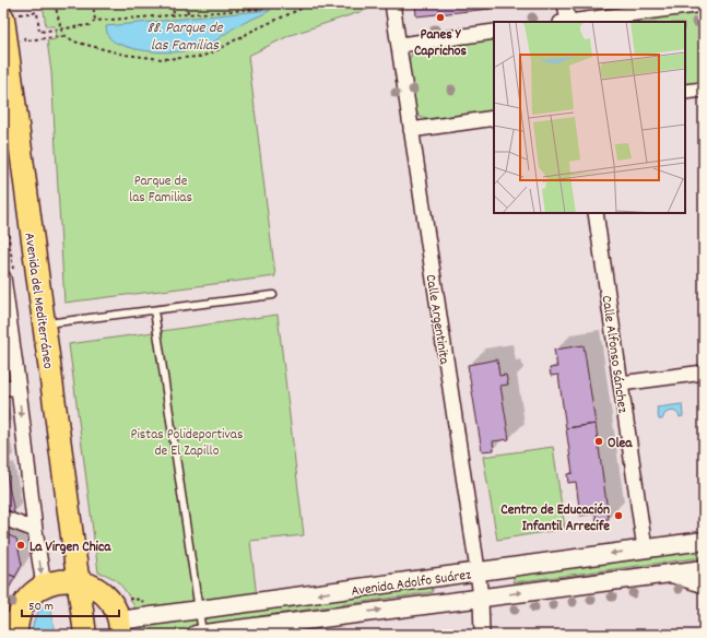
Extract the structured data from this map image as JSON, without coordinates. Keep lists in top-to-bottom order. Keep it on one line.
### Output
{"streets":{"main road":["Avenida del Mediterráneo"],"street":["Calle Argentinita","Calle Alfonso Sánchez","Avenida Adolfo Suárez"]},"crossings":[["Calle Argentinita","Avenida Adolfo Suárez"],["Calle Alfonso Sánchez","Avenida Adolfo Suárez"]],"water":["88. Parque de las Familias"],"parks":["Parque de las Familias","Pistas Polideportivas de El Zapillo"],"places":["Panes Y Caprichos","Olea","Centro de Educación Infantil Arrecife","La Virgen Chica"],"scale_bar":"50 m"}
